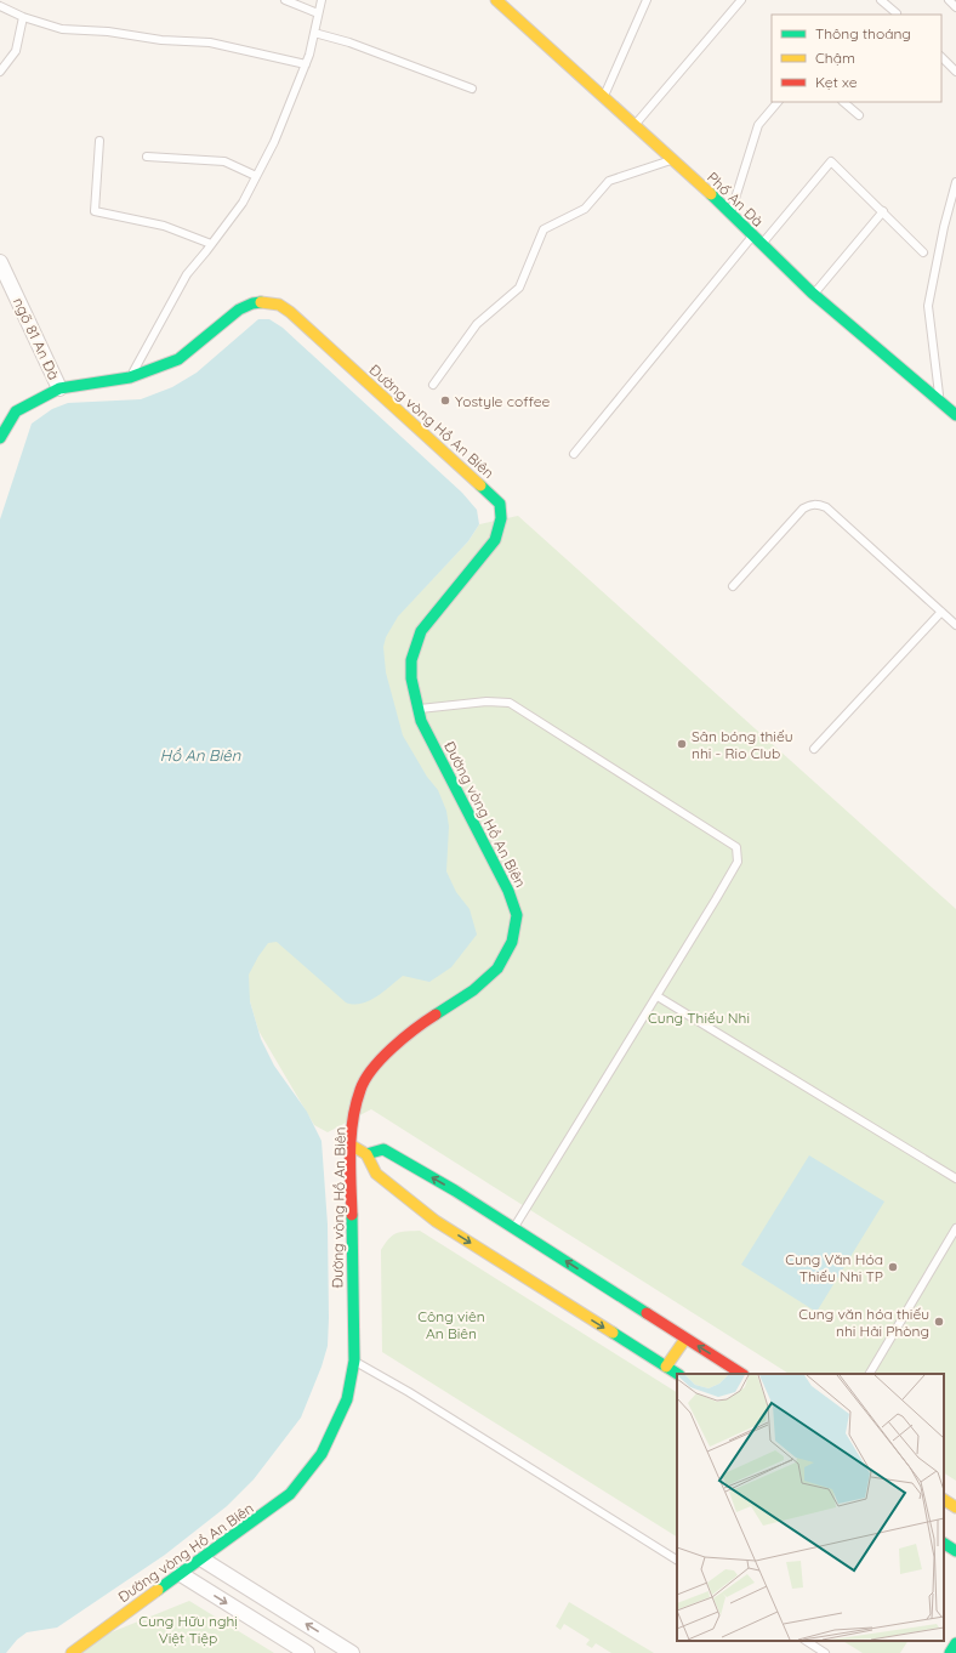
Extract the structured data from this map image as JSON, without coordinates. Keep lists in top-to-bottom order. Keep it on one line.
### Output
{"streets":{"street":["Phố An Đà","ngõ 81 An Đà","Đường vòng Hồ An Biên"]},"crossings":[["ngõ 81 An Đà","Đường vòng Hồ An Biên"]],"water":["Hồ An Biên"],"parks":["Cung Thiếu Nhi","Công viên An Biên","Cung Hữu nghị Việt Tiệp"],"places":["Yostyle coffee","Sân bóng thiếu nhi - Rio Club","Cung Văn Hóa Thiếu Nhi TP","Cung văn hóa thiếu nhi Hải Phòng"],"legend":["Thông thoáng","Chậm","Kẹt xe"]}
